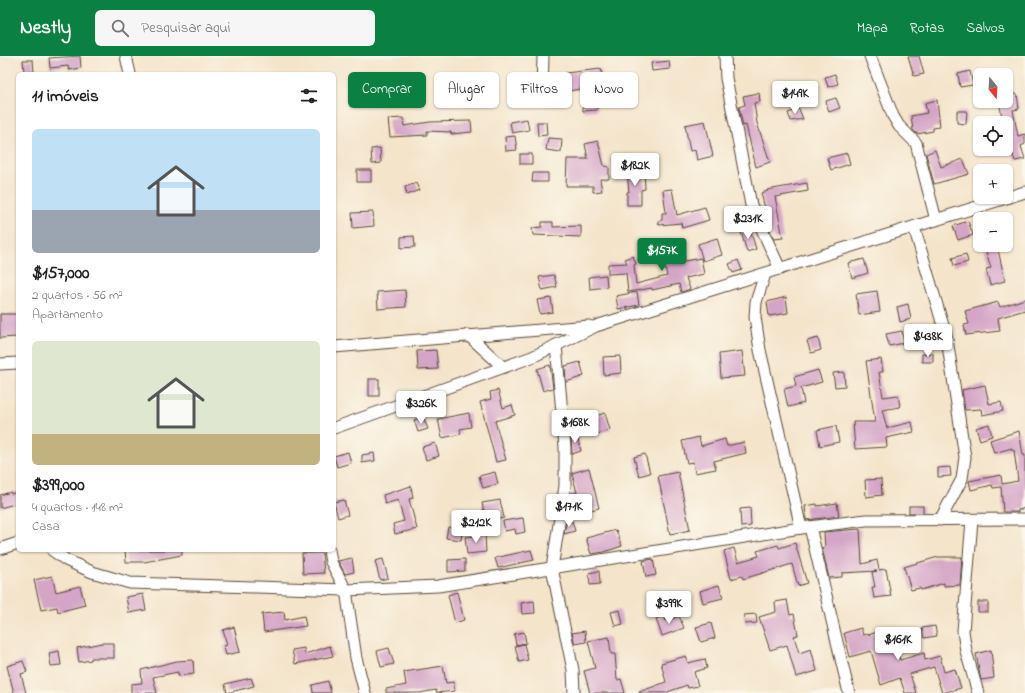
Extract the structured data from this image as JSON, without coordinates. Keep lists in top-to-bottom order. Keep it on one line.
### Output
{"north":"bottom","page":{"header":"Nestly","search":"Pesquisar aqui","nav":["Mapa","Rotas","Salvos"],"map_buttons":["+","−"],"chip":["Comprar","Alugar","Filtros","Novo"],"heading":"11 imóveis","price":["$149K","$182K","$231K","$157K","$438K","$326K","$168K","$171K","$212K","$399K","$161K"],"list":[{"name":"$157,000","note":"2 quartos · 56 m² · Apartamento"},{"name":"$399,000","note":"4 quartos · 148 m² · Casa"}]}}
